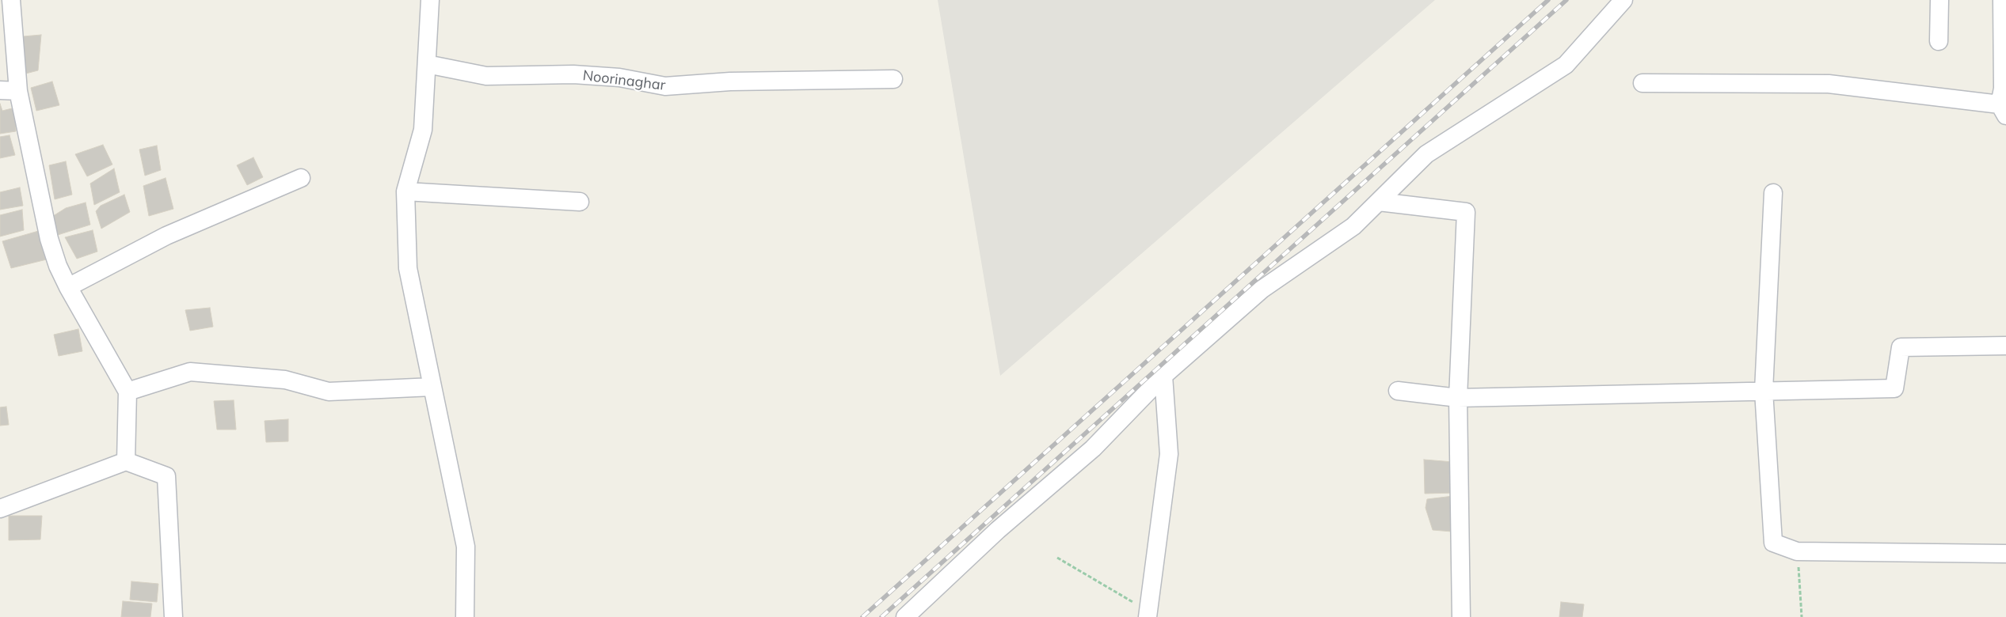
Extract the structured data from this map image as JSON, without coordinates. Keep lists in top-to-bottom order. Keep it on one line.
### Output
{"streets":{"street":["Noorinaghar"]}}
